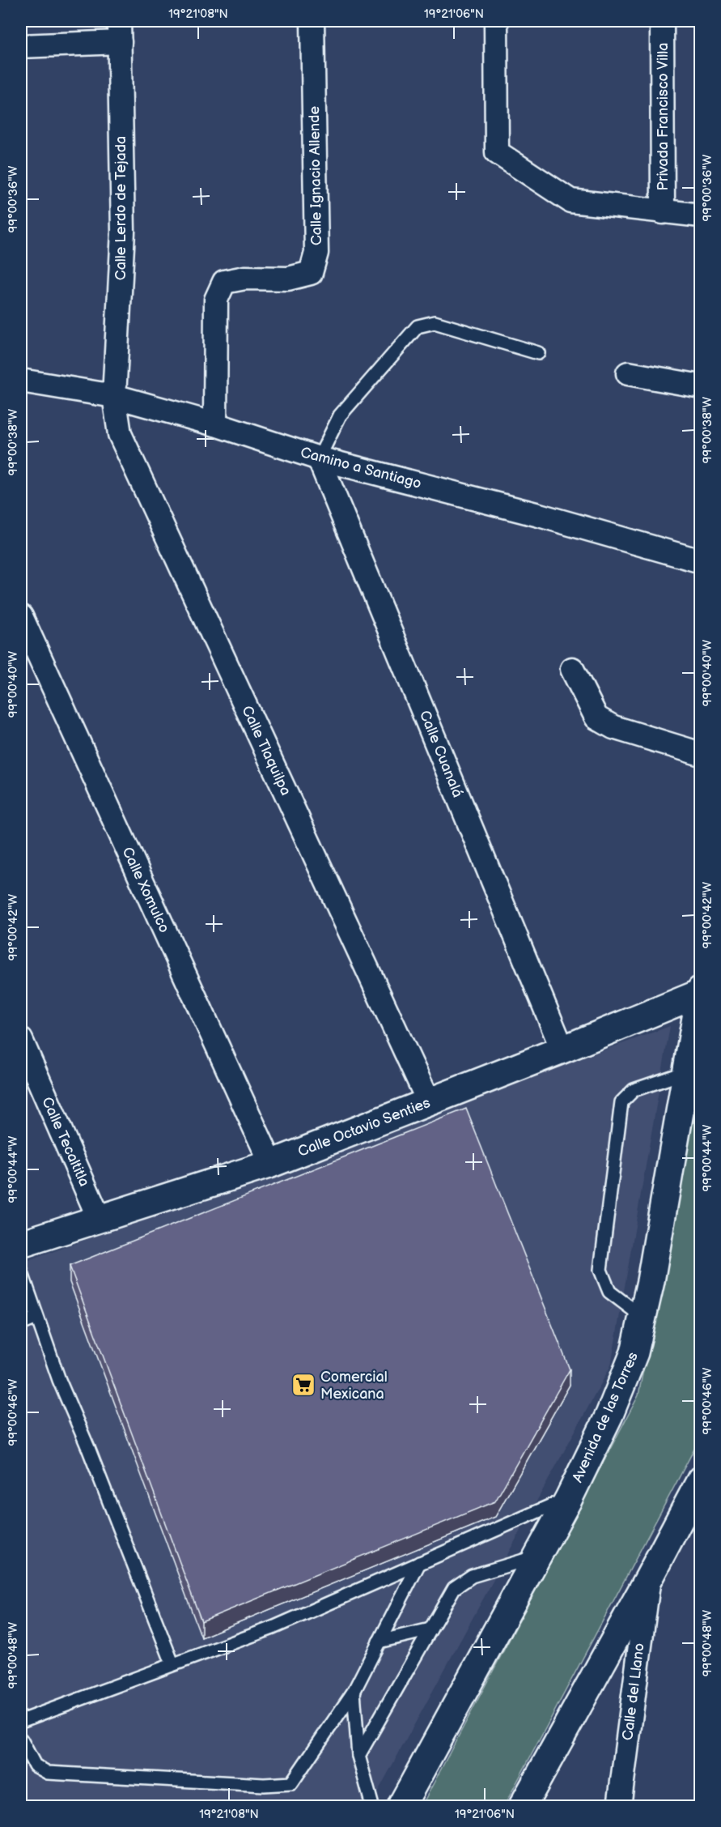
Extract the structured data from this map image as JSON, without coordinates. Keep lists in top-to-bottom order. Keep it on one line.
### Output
{"streets":{"main road":["Calle Octavio Senties","Avenida de las Torres"],"street":["Privada Francisco Villa","Calle Ignacio Allende","Calle Lerdo de Tejada","Camino a Santiago","Calle Tlaquilpa","Calle Cuanalá","Calle Xomulco","Calle Tecaltitla","Calle del Llano"]},"crossings":[["Calle Ignacio Allende","Camino a Santiago"],["Calle Lerdo de Tejada","Camino a Santiago"],["Calle Lerdo de Tejada","Calle Tlaquilpa"],["Camino a Santiago","Calle Tlaquilpa"],["Camino a Santiago","Calle Cuanalá"],["Calle Tlaquilpa","Calle Octavio Senties"],["Calle Cuanalá","Calle Octavio Senties"],["Calle Xomulco","Calle Octavio Senties"],["Calle Octavio Senties","Calle Tecaltitla"],["Calle Octavio Senties","Avenida de las Torres"]],"places":{"supermarket":["Comercial Mexicana"]},"coordinates":["19°21'08\"N","19°21'06\"N","99°00'36\"W","99°00'38\"W","99°00'40\"W","99°00'42\"W","99°00'44\"W","99°00'46\"W","99°00'48\"W"]}
